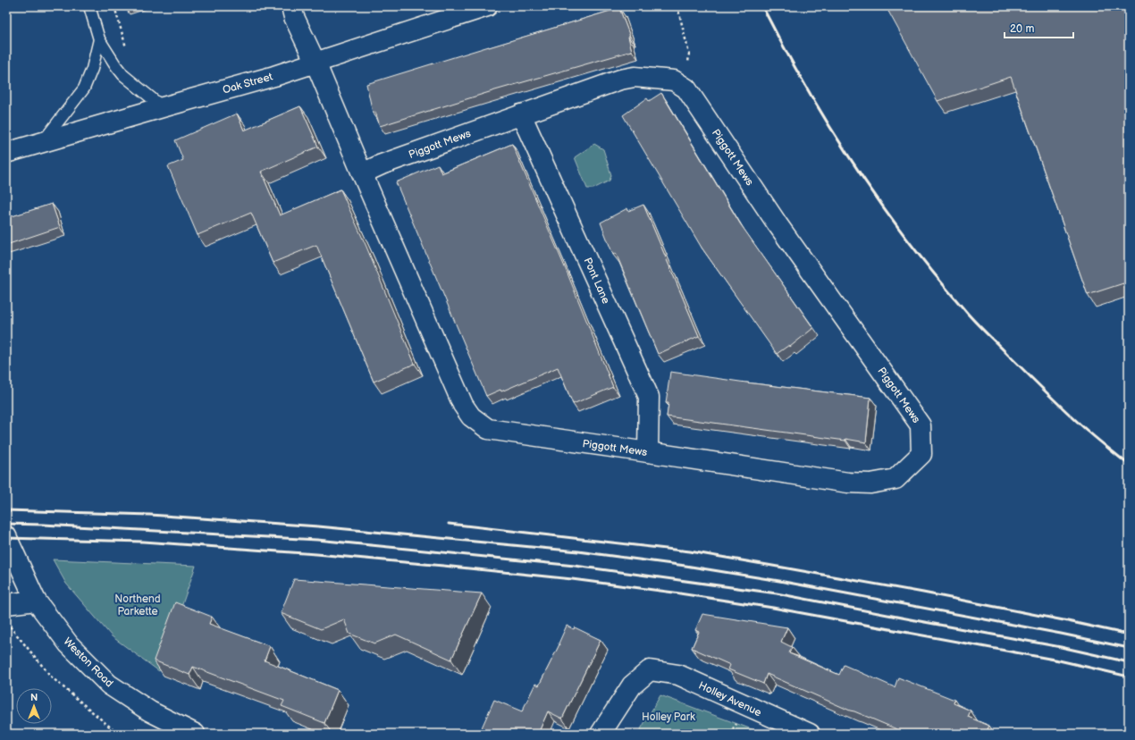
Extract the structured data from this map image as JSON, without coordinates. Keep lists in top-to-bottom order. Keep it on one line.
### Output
{"streets":{"street":["Oak Street","Piggott Mews","Pont Lane","Weston Road","Holley Avenue"]},"crossings":[["Oak Street","Piggott Mews"],["Piggott Mews","Pont Lane"]],"parks":["Northend Parkette","Holley Park"],"scale_bar":"20 m","north":"top"}
